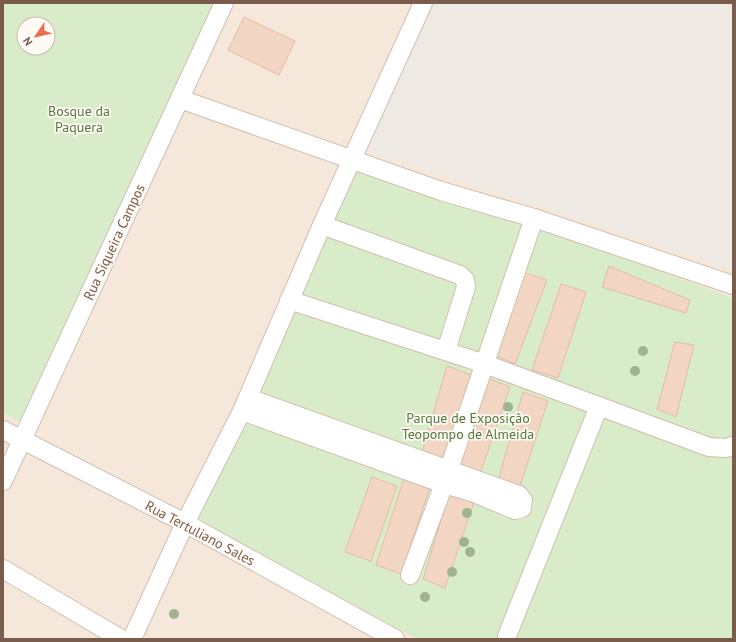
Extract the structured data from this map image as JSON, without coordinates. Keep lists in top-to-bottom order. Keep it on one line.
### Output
{"streets":{"street":["Rua Siqueira Campos","Rua Tertuliano Sales"]},"crossings":[["Rua Siqueira Campos","Rua Tertuliano Sales"]],"parks":["Bosque da Paquera","Parque de Exposição Teopompo de Almeida"],"north":"bottom left"}
